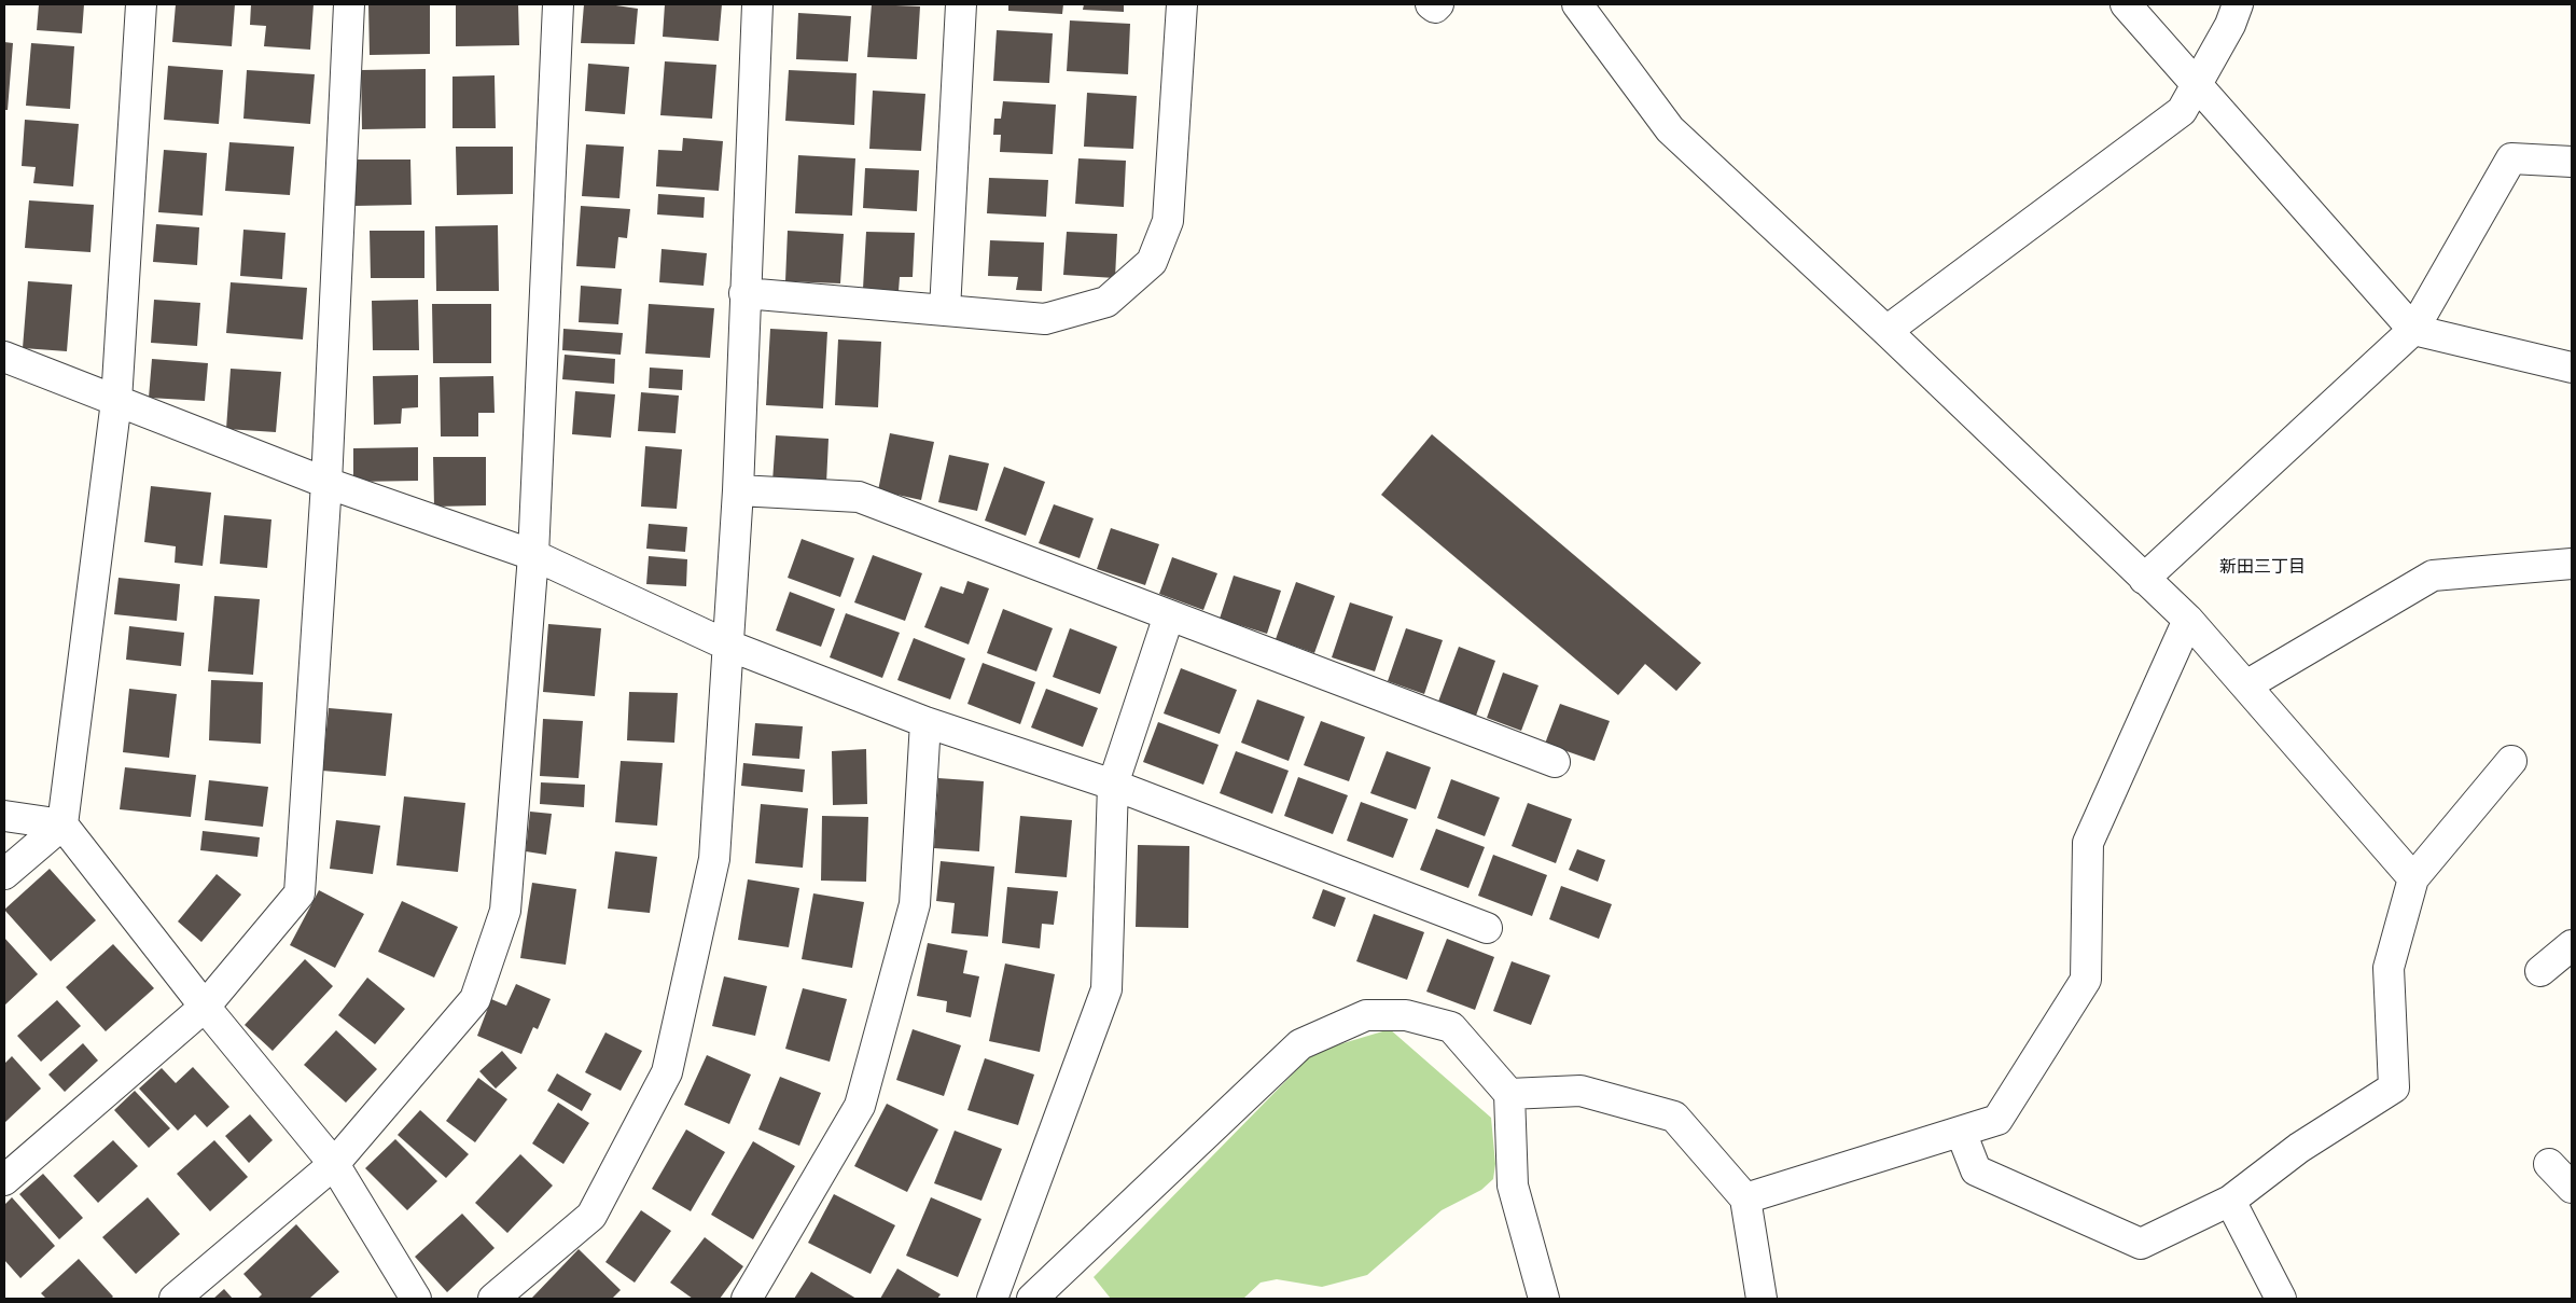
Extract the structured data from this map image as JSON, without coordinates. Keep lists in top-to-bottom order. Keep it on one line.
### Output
{"districts":["新田三丁目"]}
